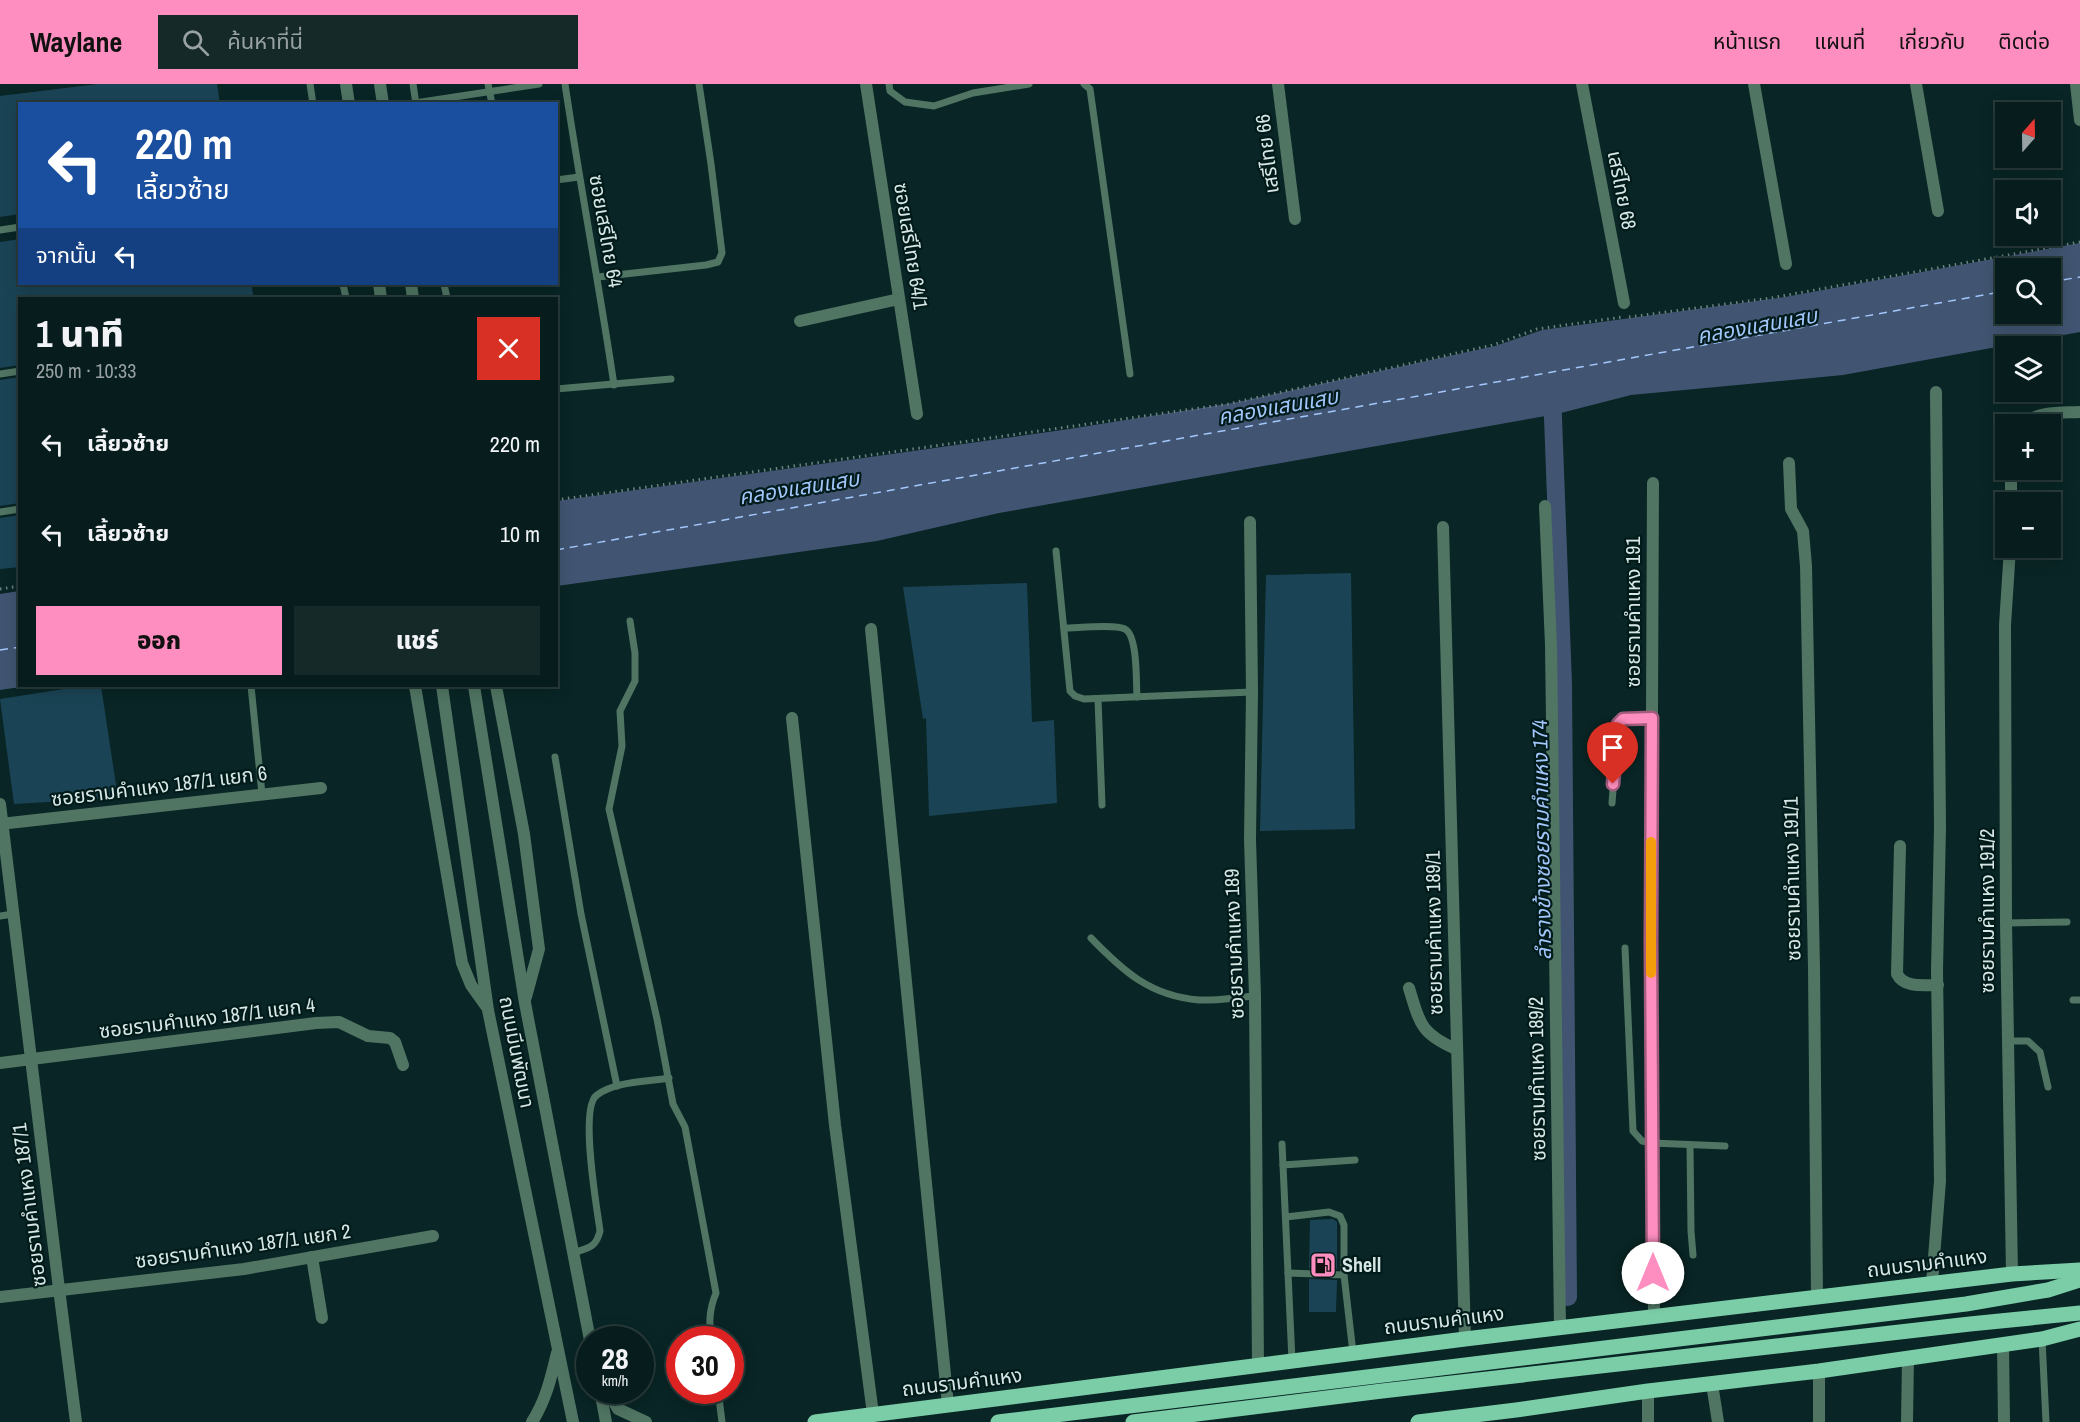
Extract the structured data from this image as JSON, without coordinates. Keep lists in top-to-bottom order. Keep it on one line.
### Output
{"streets":{"main road":["ถนนรามคำแหง"],"street":["เสรีไทย 66","เสรีไทย 68","ซอยเสรีไทย 64/1","ซอยรามคำแหง 191","ซอยรามคำแหง 187/1 แยก 6","ซอยรามคำแหง 191/1","ซอยรามคำแหง 191/2","ซอยรามคำแหง 189/1","ซอยรามคำแหง 189","ซอยรามคำแหง 187/1 แยก 4","ถนนมีนพัฒนา","ซอยรามคำแหง 189/2","ซอยรามคำแหง 187/1","ซอยรามคำแหง 187/1 แยก 2"],"lane":["ซอยเสรีไทย 64"]},"crossings":[["ซอยรามคำแหง 191","ถนนรามคำแหง"],["ซอยรามคำแหง 187/1 แยก 6","ซอยรามคำแหง 187/1"],["ซอยรามคำแหง 191/1","ถนนรามคำแหง"],["ซอยรามคำแหง 191/2","ถนนรามคำแหง"],["ซอยรามคำแหง 189/1","ถนนรามคำแหง"],["ซอยรามคำแหง 189","ถนนรามคำแหง"],["ซอยรามคำแหง 187/1 แยก 4","ซอยรามคำแหง 187/1"],["ซอยรามคำแหง 189/2","ถนนรามคำแหง"],["ซอยรามคำแหง 187/1","ซอยรามคำแหง 187/1 แยก 2"]],"water":["คลองแสนแสบ","ลำรางข้างซอยรามคำแหง 174"],"places":{"fuel station":["Shell"]},"north":"top","page":{"header":"Waylane","search":"ค้นหาที่นี่","nav":["หน้าแรก","แผนที่","เกี่ยวกับ","ติดต่อ"],"map_buttons":["+","−"],"turn":["220 m","เลี้ยวซ้าย"],"then":"จากนั้น","heading":["1 นาที","250 m · 10:33"],"list":[{"name":"เลี้ยวซ้าย","value":"220 m"},{"name":"เลี้ยวซ้าย","value":"10 m"}],"buttons":["ออก","แชร์"],"speed":"28 km/h","limit":"30"}}
